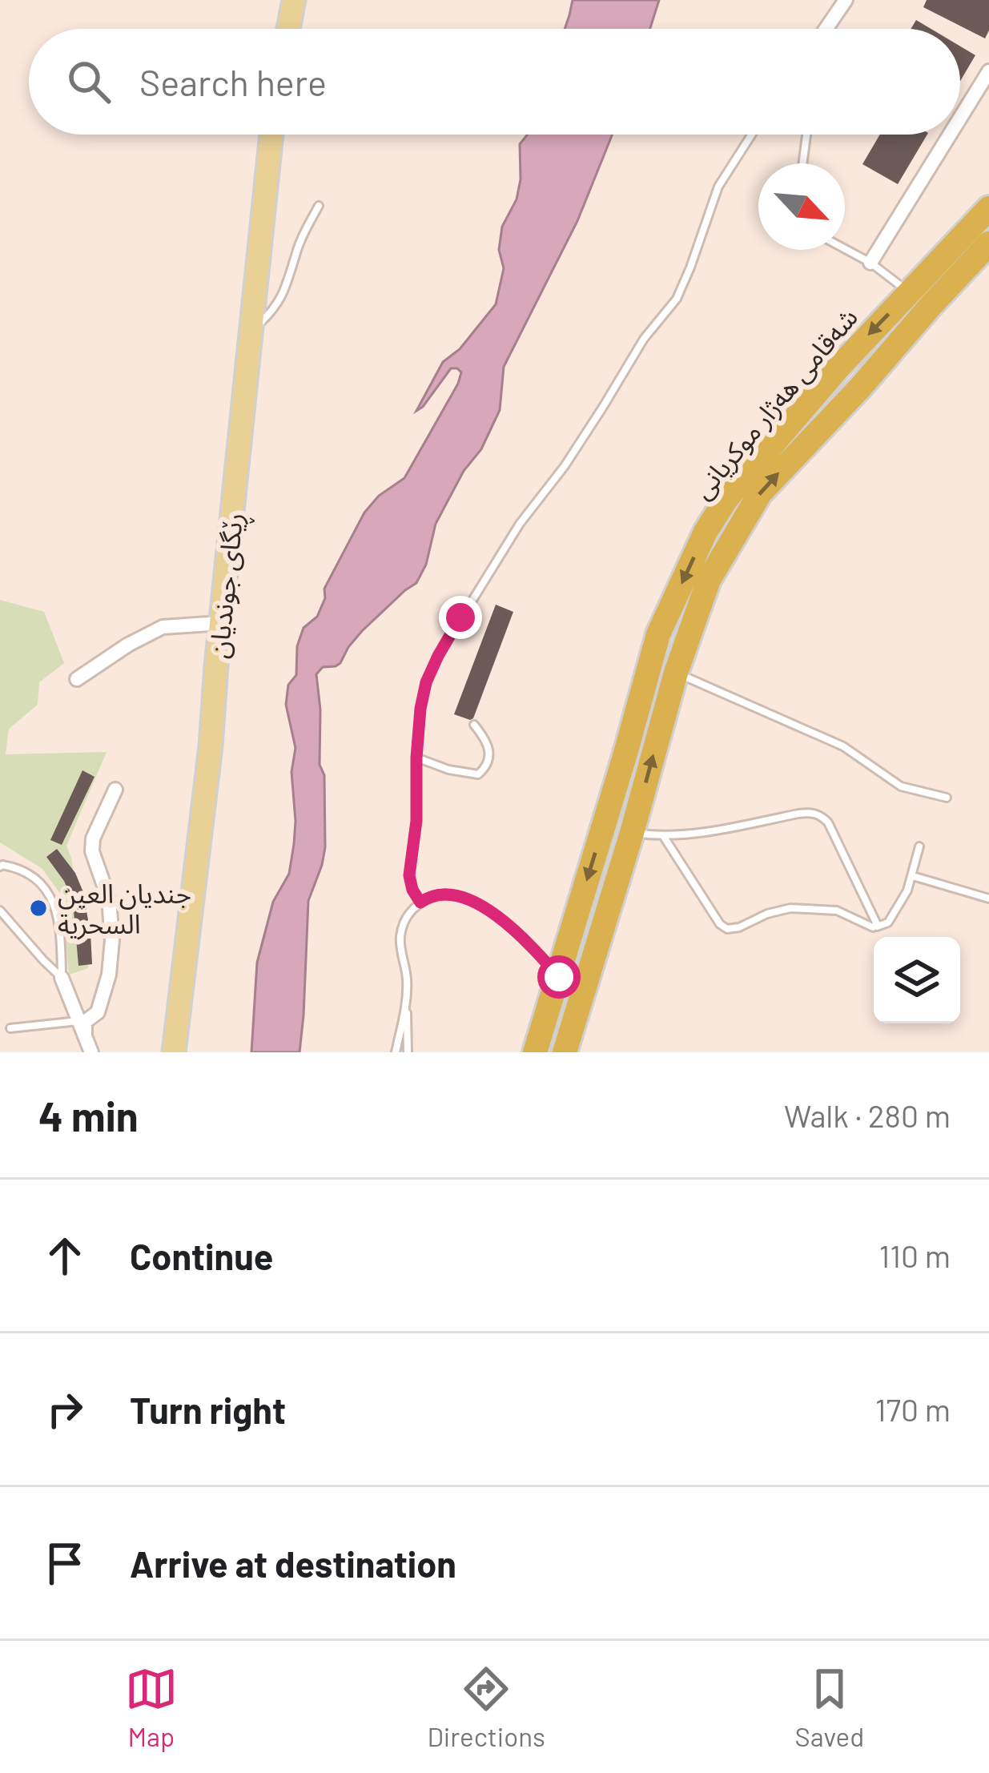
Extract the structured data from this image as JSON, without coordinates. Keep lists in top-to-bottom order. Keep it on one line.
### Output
{"streets":{"highway":["شەقامی ھەژار موکریانی"],"main road":["ڕێگای جوندیان"]},"places":["جنديان العين السحرية"],"north":"bottom right","page":{"search":"Search here","heading":["4 min","Walk · 280 m"],"list":[["Continue","110 m"],["Turn right","170 m"],"Arrive at destination"],"nav":["Map","Directions","Saved"]}}
